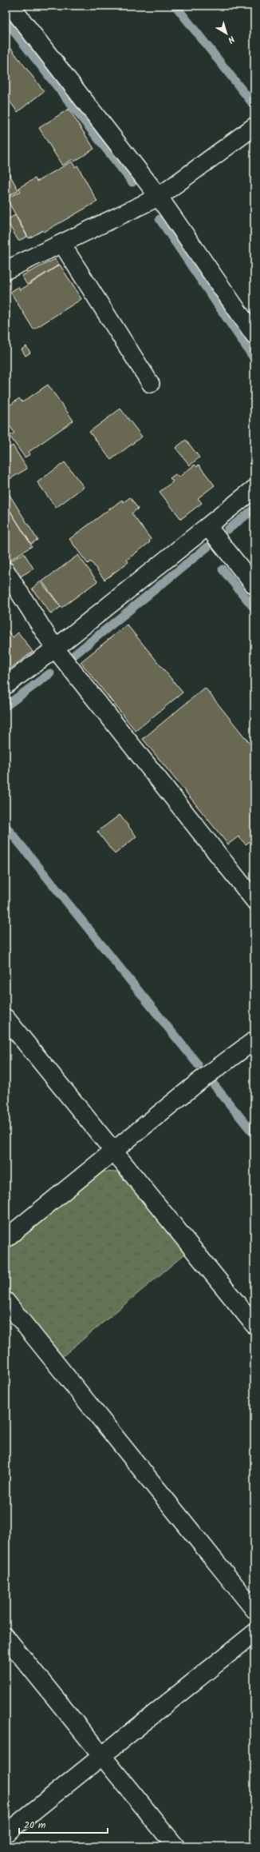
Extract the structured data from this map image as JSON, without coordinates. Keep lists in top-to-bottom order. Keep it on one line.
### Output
{"scale_bar":"20 m","north":"bottom right"}
